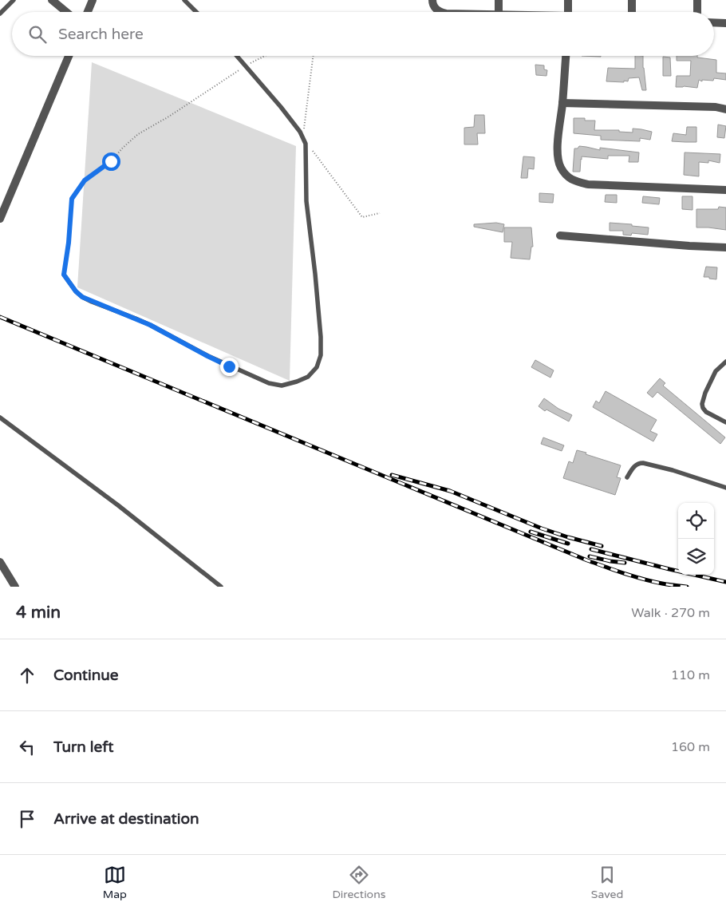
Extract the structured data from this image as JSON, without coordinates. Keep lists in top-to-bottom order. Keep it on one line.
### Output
{"page":{"search":"Search here","heading":["4 min","Walk · 270 m"],"list":[["Continue","110 m"],["Turn left","160 m"],"Arrive at destination"],"nav":["Map","Directions","Saved"]}}
